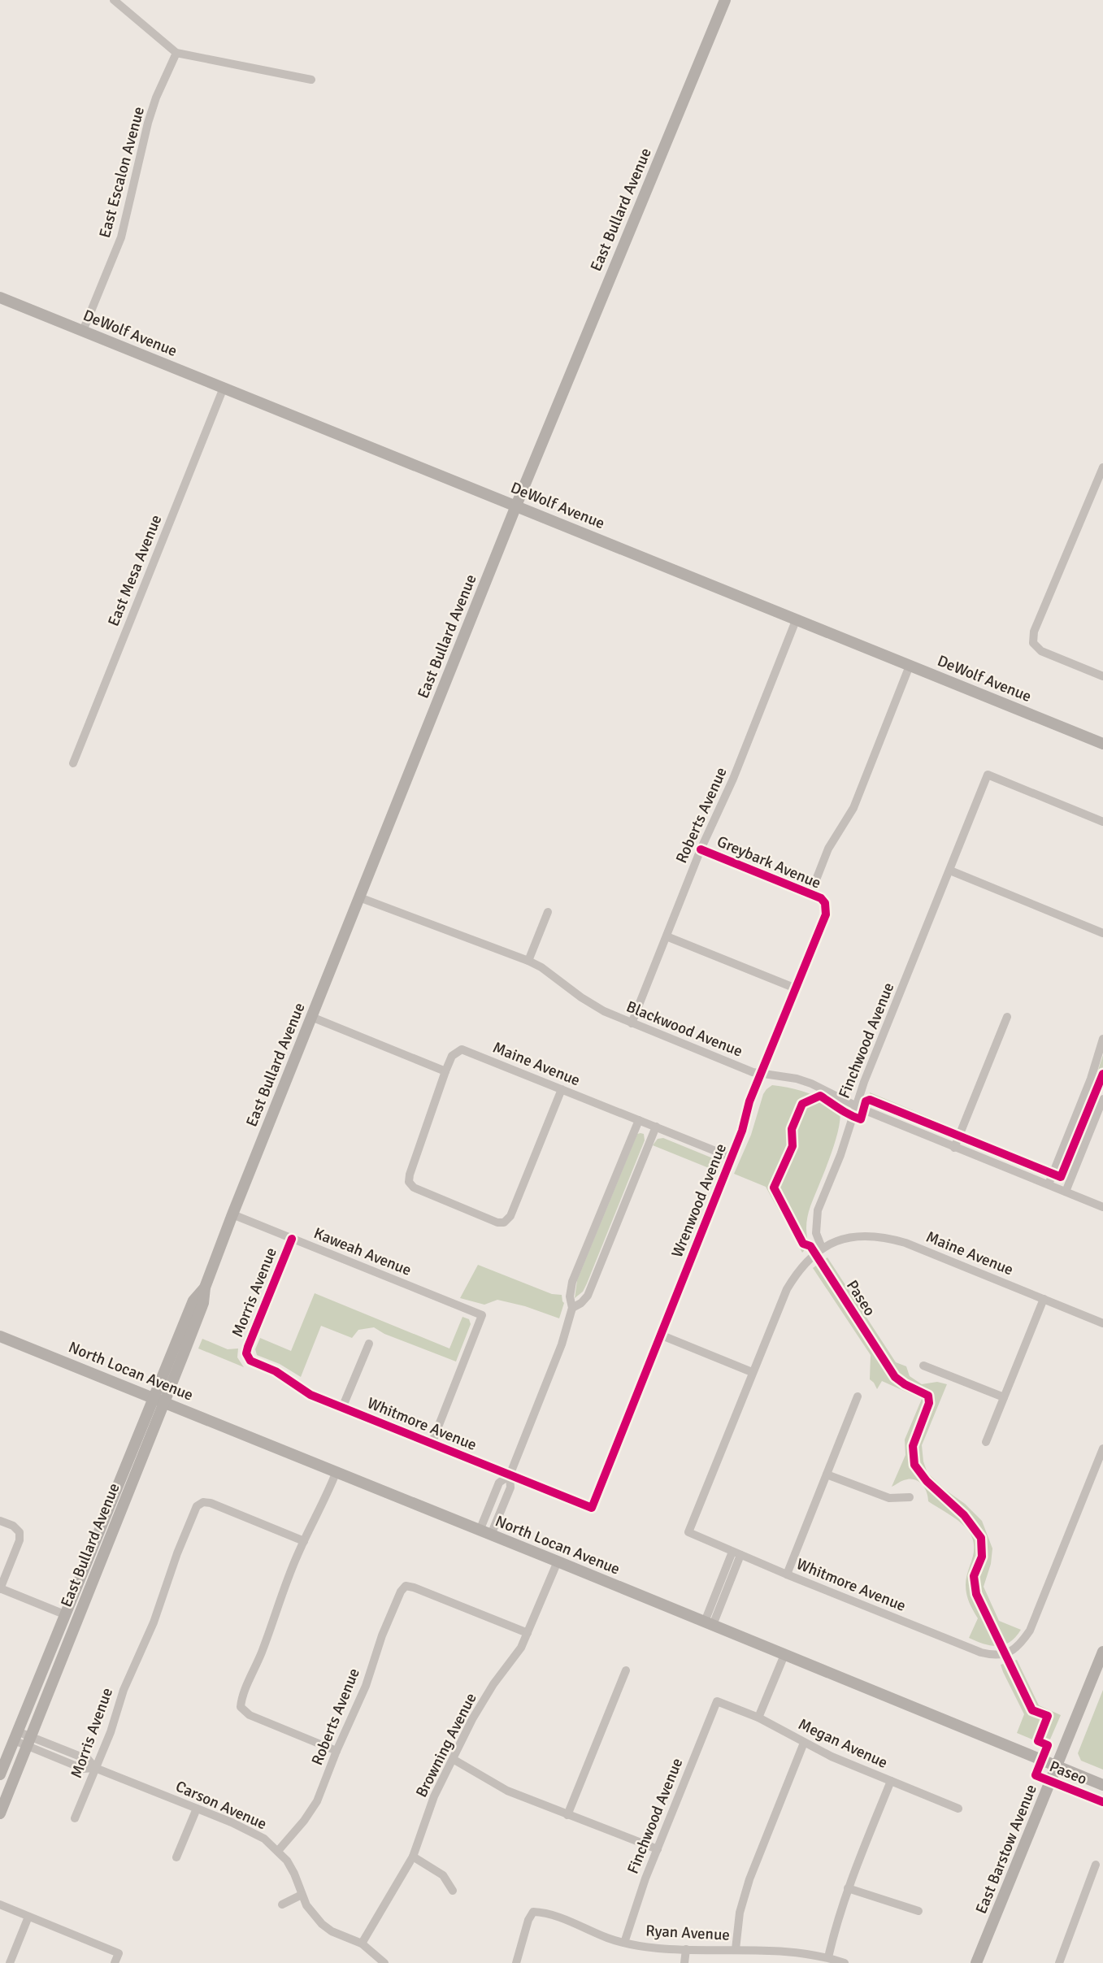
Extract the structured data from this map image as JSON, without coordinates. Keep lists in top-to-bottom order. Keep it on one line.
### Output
{"streets":{"street":["East Escalon Avenue","East Bullard Avenue","DeWolf Avenue","East Mesa Avenue","Roberts Avenue","Greybark Avenue","Blackwood Avenue","Finchwood Avenue","Maine Avenue","Wrenwood Avenue","Kaweah Avenue","Morris Avenue","North Locan Avenue","Whitmore Avenue","Megan Avenue","Browning Avenue","Carson Avenue","East Barstow Avenue","Ryan Avenue"],"cycle path":["Paseo"]},"crossings":[["East Escalon Avenue","DeWolf Avenue"],["East Bullard Avenue","DeWolf Avenue"],["East Bullard Avenue","Blackwood Avenue"],["East Bullard Avenue","Kaweah Avenue"],["East Bullard Avenue","North Locan Avenue"],["East Bullard Avenue","Carson Avenue"],["DeWolf Avenue","East Mesa Avenue"],["DeWolf Avenue","Roberts Avenue"],["Roberts Avenue","Greybark Avenue"],["Roberts Avenue","Blackwood Avenue"],["Roberts Avenue","Browning Avenue"],["Roberts Avenue","Carson Avenue"],["Greybark Avenue","Wrenwood Avenue"],["Blackwood Avenue","Finchwood Avenue"],["Blackwood Avenue","Wrenwood Avenue"],["Finchwood Avenue","Maine Avenue"],["Finchwood Avenue","Megan Avenue"],["Finchwood Avenue","Ryan Avenue"],["Maine Avenue","Wrenwood Avenue"],["Wrenwood Avenue","Whitmore Avenue"],["Kaweah Avenue","Morris Avenue"],["Kaweah Avenue","Whitmore Avenue"],["Morris Avenue","Whitmore Avenue"],["Morris Avenue","Carson Avenue"],["North Locan Avenue","Browning Avenue"],["North Locan Avenue","East Barstow Avenue"],["Browning Avenue","Carson Avenue"]]}
